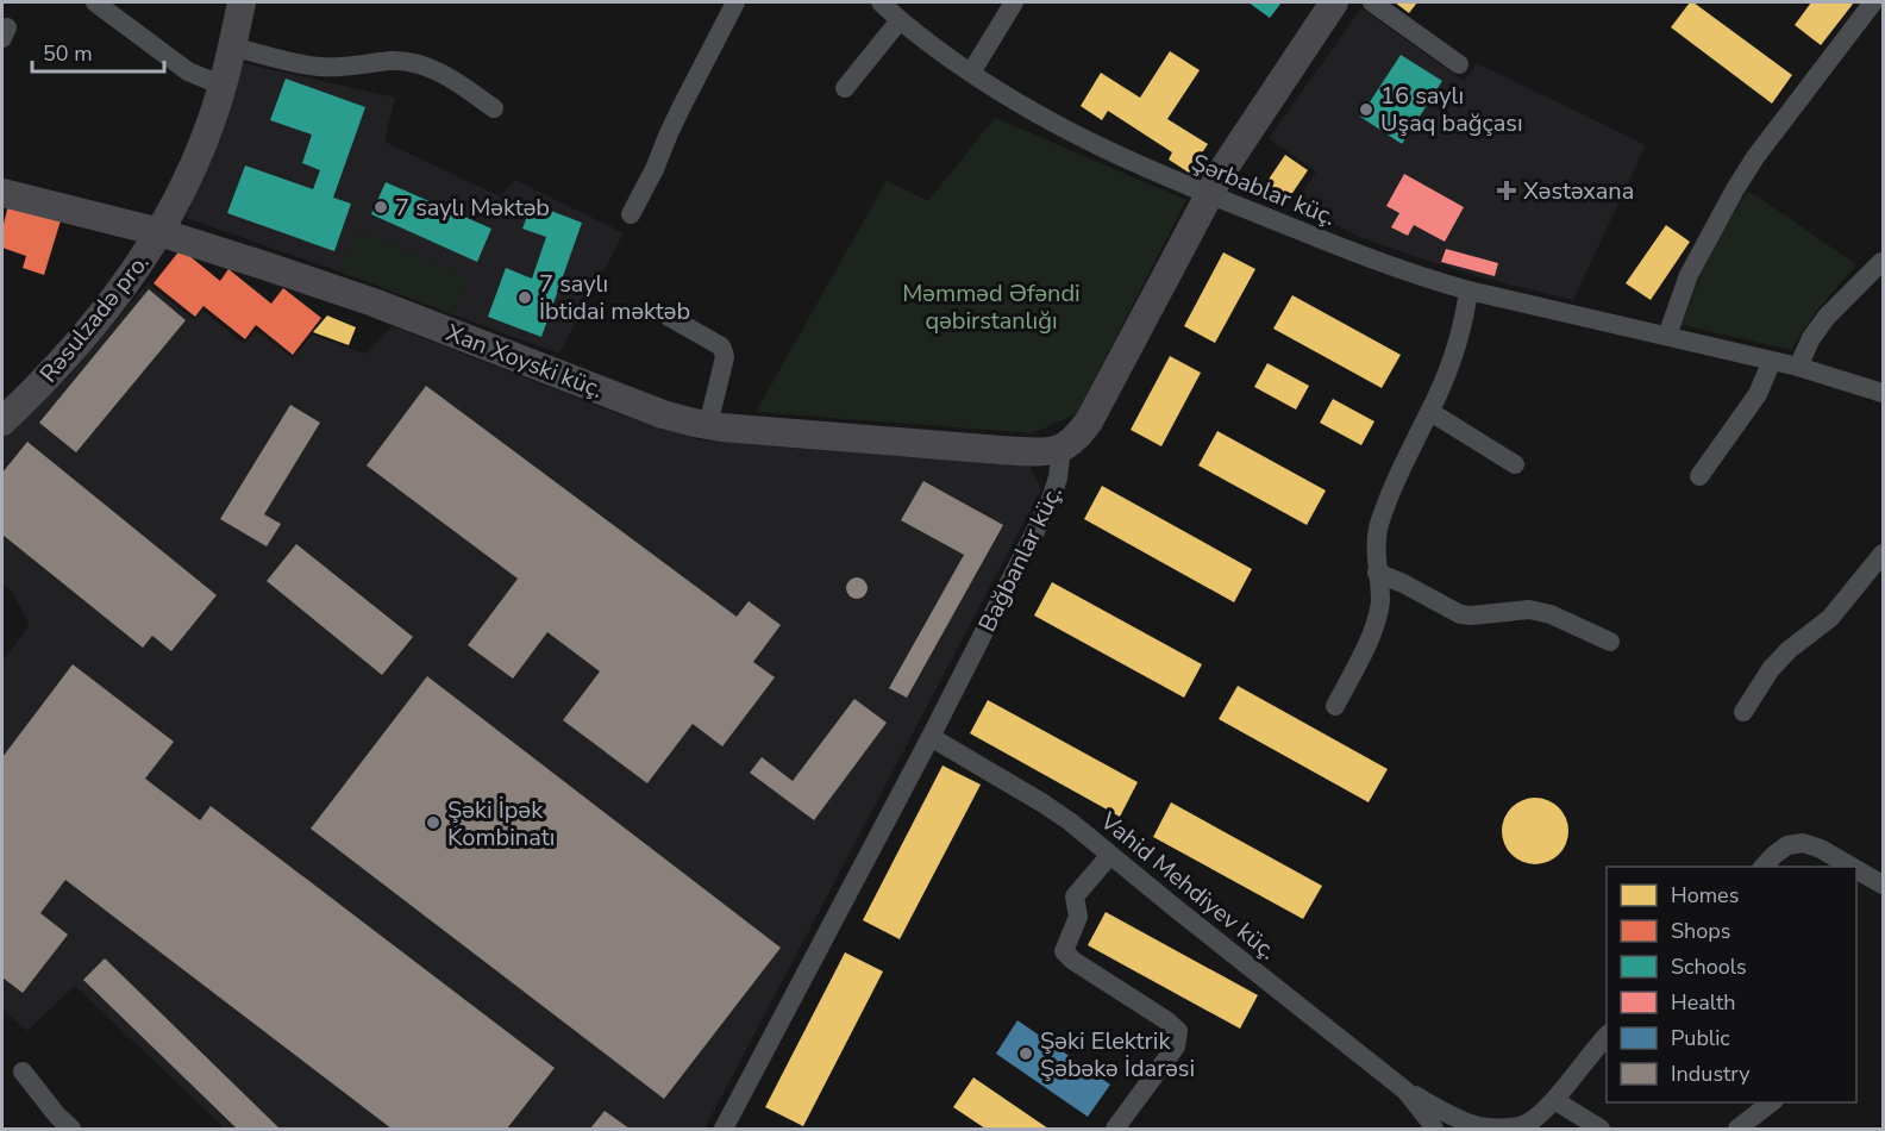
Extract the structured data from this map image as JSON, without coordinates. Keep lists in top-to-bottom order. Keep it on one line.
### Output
{"streets":{"street":["Şərbablar küç.","Rəsulzadə pro.","Xan Xoyski küç.","Bağbanlar küç.","Vahid Mehdiyev küç."]},"crossings":[["Rəsulzadə pro.","Xan Xoyski küç."],["Xan Xoyski küç.","Bağbanlar küç."],["Bağbanlar küç.","Vahid Mehdiyev küç."]],"parks":["Məmməd Əfəndi qəbirstanlığı"],"places":{"other":["16 saylı Uşaq bağçası","7 saylı Məktəb","7 saylı İbtidai məktəb","Şəki İpək Kombinatı","Şəki Elektrik Şəbəkə İdarəsi"],"health":["Xəstəxana"]},"legend":["Homes","Shops","Schools","Health","Public","Industry"],"scale_bar":"50 m"}
